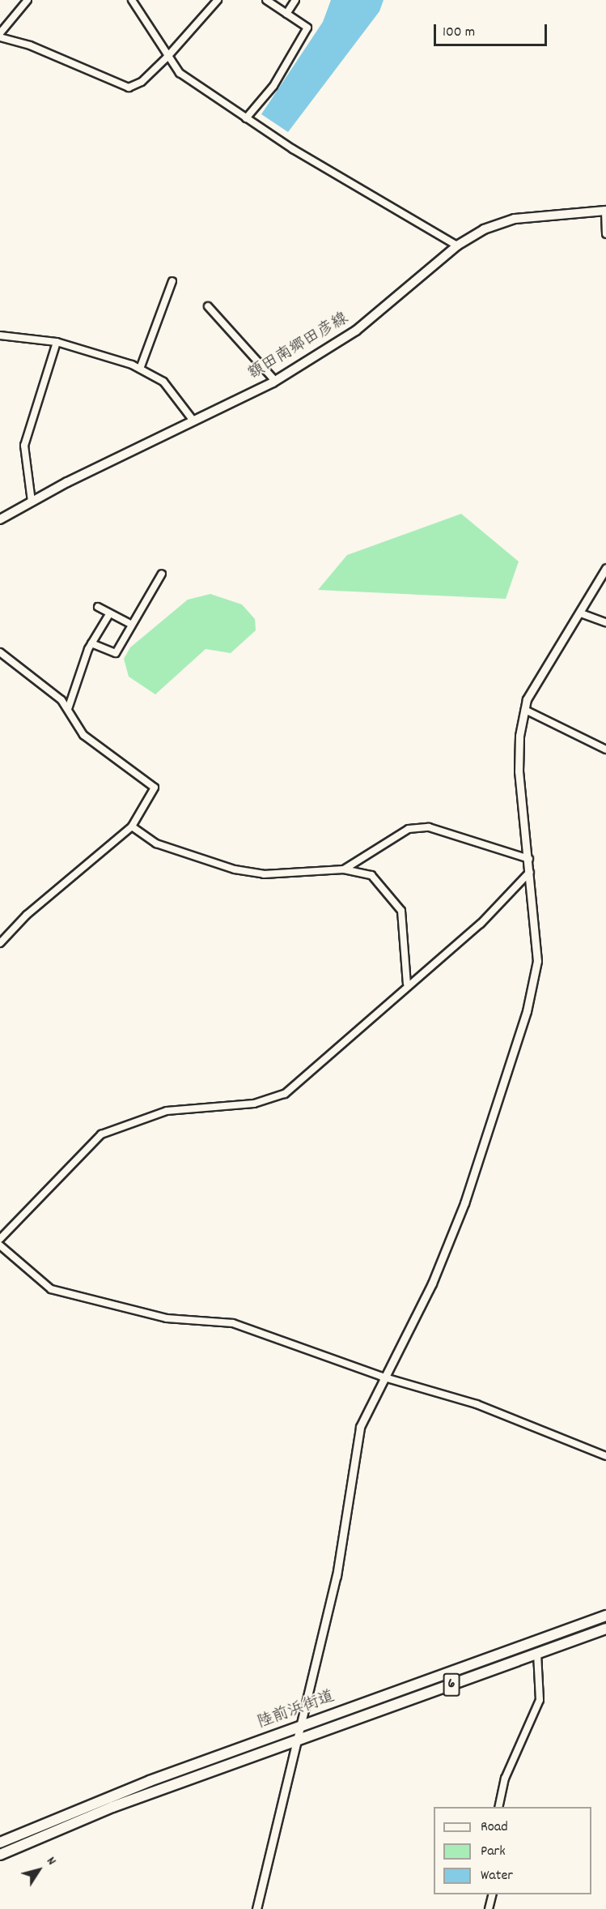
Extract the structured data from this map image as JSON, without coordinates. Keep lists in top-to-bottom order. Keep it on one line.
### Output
{"streets":{"highway":["6","陸前浜街道"],"main road":["額田南郷田彦線"]},"legend":["Road","Park","Water"],"scale_bar":"100 m","north":"top right"}
